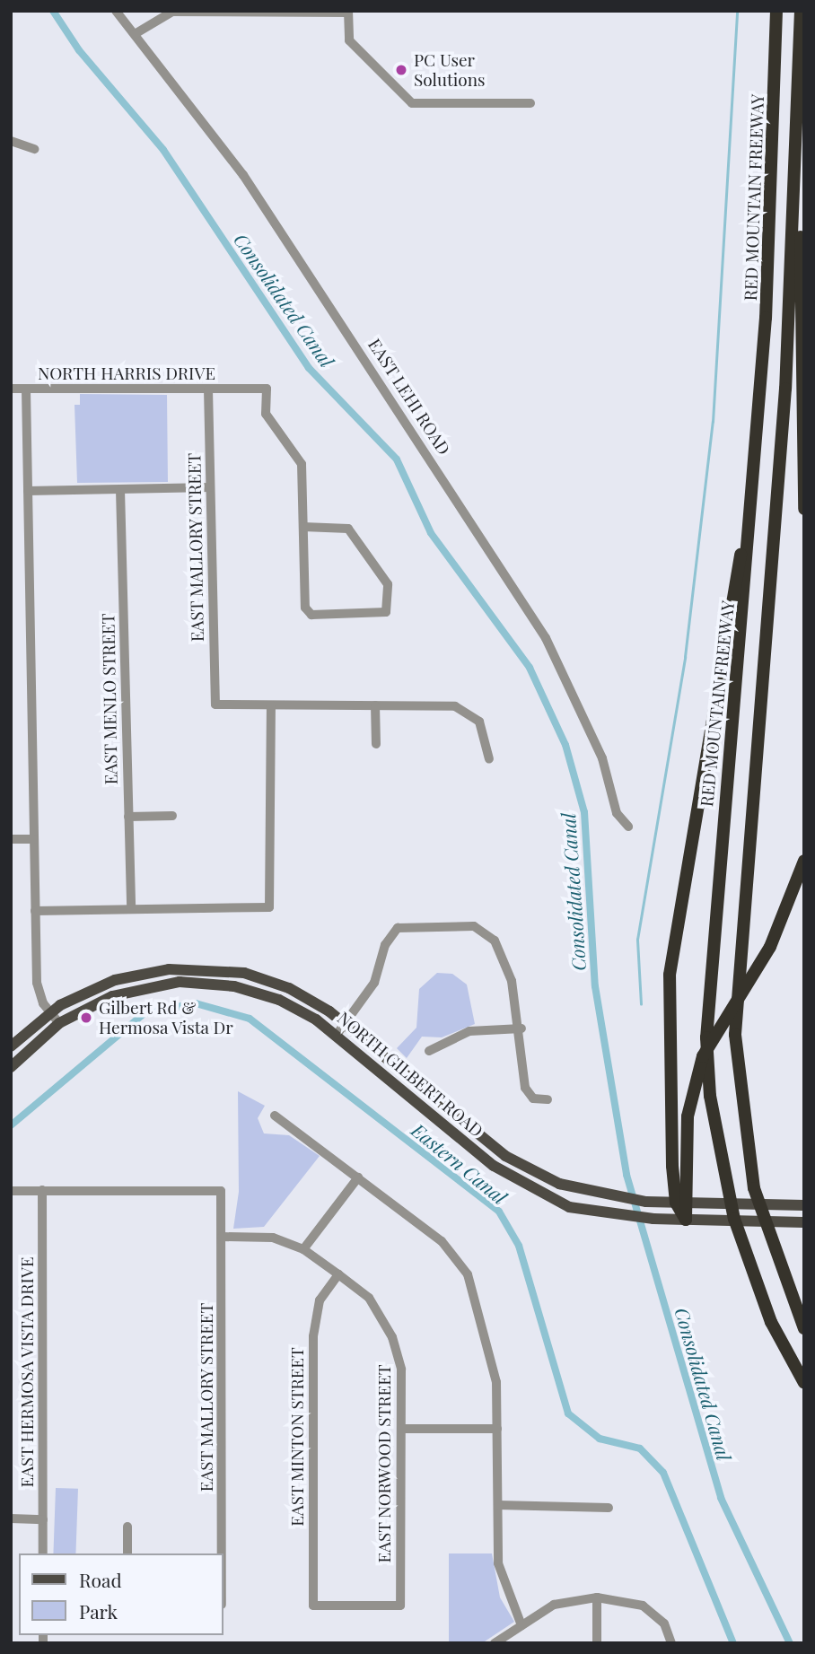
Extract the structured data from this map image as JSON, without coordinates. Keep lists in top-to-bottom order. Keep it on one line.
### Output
{"streets":{"highway":["RED MOUNTAIN FREEWAY"],"main road":["NORTH GILBERT ROAD"],"street":["NORTH HARRIS DRIVE","EAST LEHI ROAD","EAST MALLORY STREET","EAST MENLO STREET","EAST HERMOSA VISTA DRIVE","EAST MINTON STREET","EAST NORWOOD STREET"]},"crossings":[["NORTH HARRIS DRIVE","EAST MALLORY STREET"],["EAST MALLORY STREET","EAST HERMOSA VISTA DRIVE"],["EAST MALLORY STREET","EAST NORWOOD STREET"],["EAST MINTON STREET","EAST NORWOOD STREET"]],"water":["Consolidated Canal","Eastern Canal"],"places":["PC User Solutions","Gilbert Rd & Hermosa Vista Dr"],"legend":["Road","Park"]}
